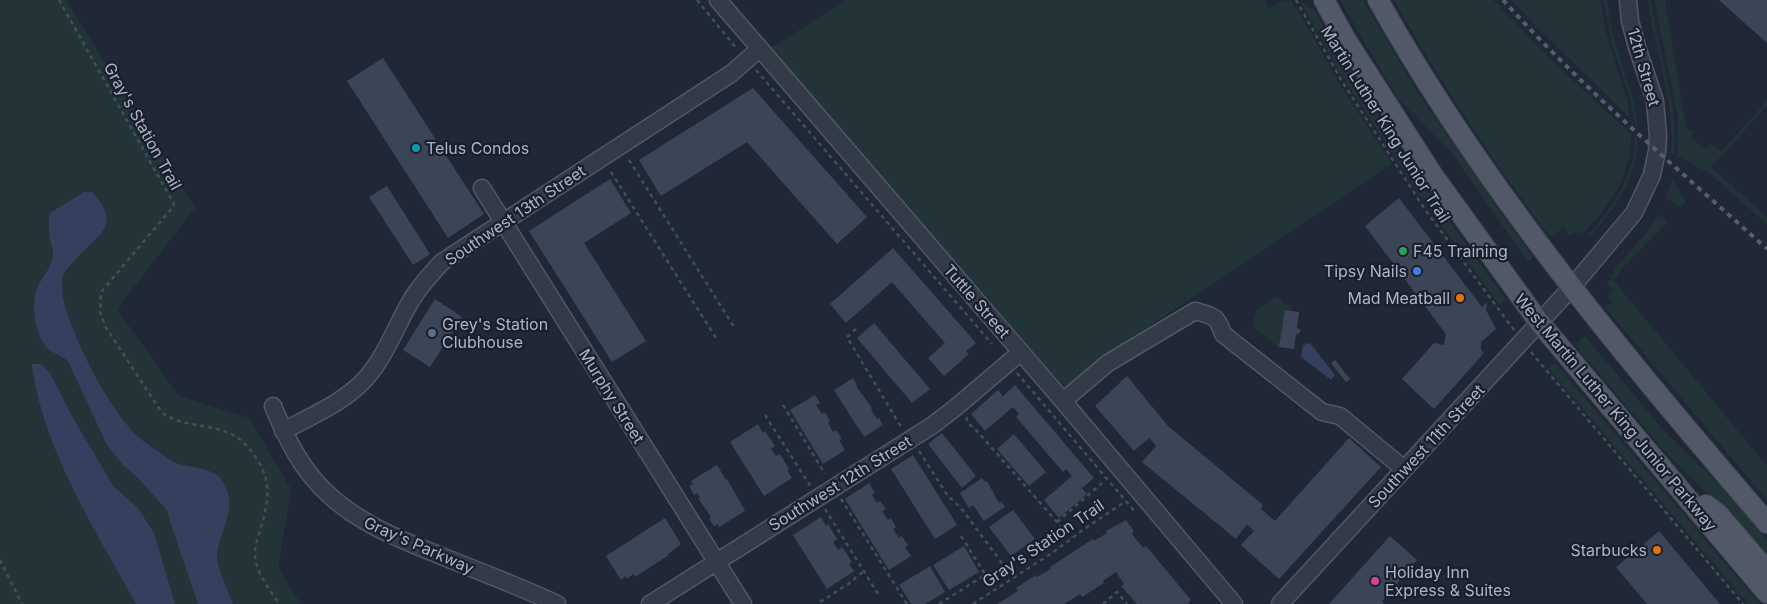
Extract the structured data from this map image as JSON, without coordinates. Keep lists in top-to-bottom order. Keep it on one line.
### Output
{"streets":{"main road":["West Martin Luther King Junior Parkway"],"street":["12th Street","Southwest 13th Street","Tuttle Street","Murphy Street","Southwest 11th Street","Southwest 12th Street","Gray's Parkway"],"path":["Martin Luther King Junior Trail","Gray's Station Trail"]},"crossings":[["12th Street","Southwest 11th Street"],["Southwest 13th Street","Tuttle Street"],["Southwest 13th Street","Murphy Street"],["Southwest 13th Street","Gray's Parkway"],["Tuttle Street","Southwest 12th Street"],["Murphy Street","Southwest 12th Street"],["West Martin Luther King Junior Parkway","Southwest 11th Street"]],"places":["Telus Condos","F45 Training","Tipsy Nails","Mad Meatball","Grey's Station Clubhouse","Starbucks","Holiday Inn Express & Suites"]}
